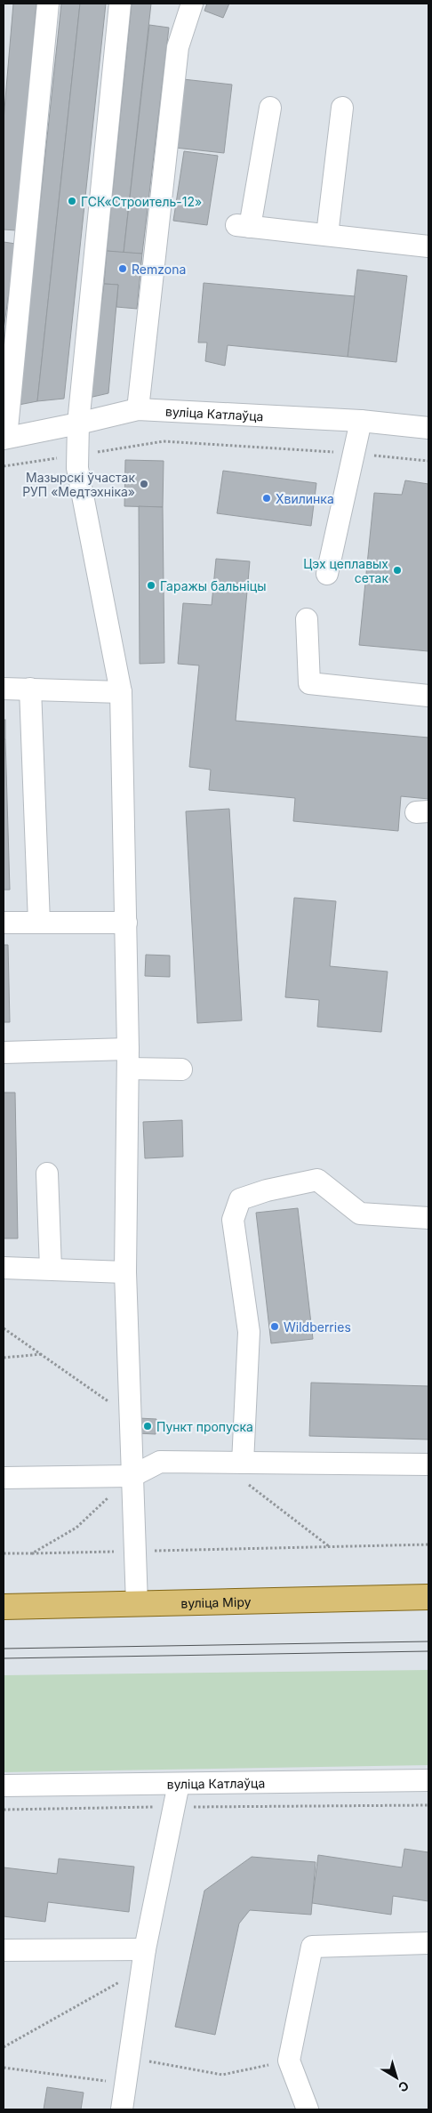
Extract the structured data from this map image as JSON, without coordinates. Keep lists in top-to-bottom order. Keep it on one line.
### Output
{"streets":{"main road":["вуліца Міру"],"street":["вуліца Катлаўца"]},"places":["ГСК«Строитель-12»","Remzona","Мазырскі ўчастак РУП «Медтэхніка»","Хвилинка","Цэх цеплавых сетак","Гаражы бальніцы","Wildberries","Пункт пропуска"],"north":"bottom right"}
